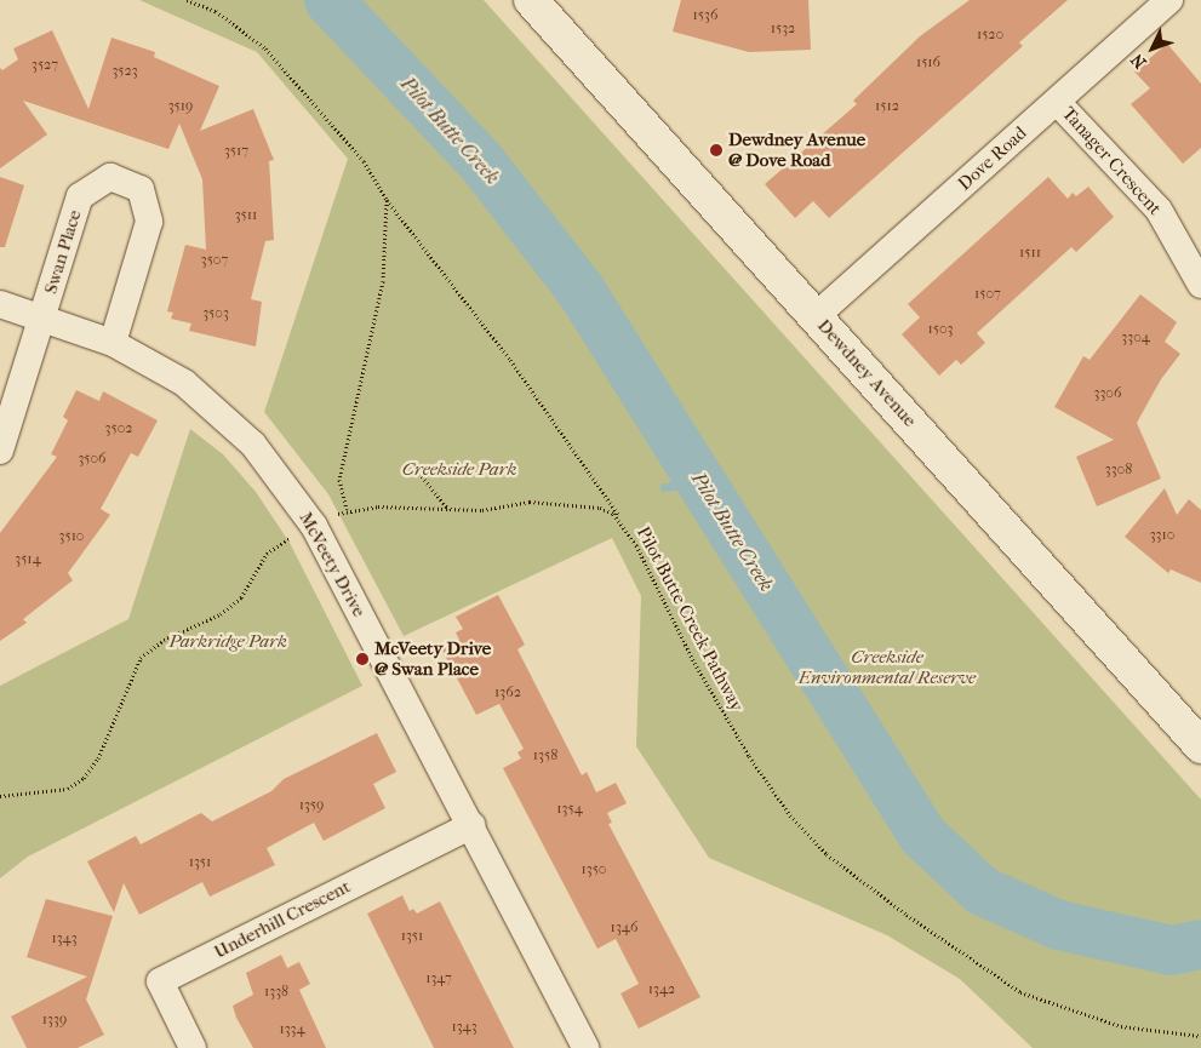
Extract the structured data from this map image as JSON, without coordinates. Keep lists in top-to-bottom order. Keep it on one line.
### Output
{"streets":{"street":["Dove Road","Tanager Crescent","Swan Place","Dewdney Avenue","McVeety Drive","Underhill Crescent"],"path":["Pilot Butte Creek Pathway"]},"crossings":[["Dove Road","Tanager Crescent"],["Dove Road","Dewdney Avenue"],["Swan Place","McVeety Drive"],["McVeety Drive","Pilot Butte Creek Pathway"],["McVeety Drive","Underhill Crescent"]],"water":["Pilot Butte Creek"],"parks":["Creekside Park","Parkridge Park","Creekside Environmental Reserve"],"places":["Dewdney Avenue @ Dove Road","McVeety Drive @ Swan Place"],"house_numbers":["1536","1532","1520","1516","3527","3523","3519","1512","3517","3511","1511","3507","1507","3503","1503","3304","3306","3502","3506","3308","3310","3510","3514","1362","1358","1359","1354","1351","1350","1346","1351","1343","1347","1342","1338","1339","1343","1334"],"north":"bottom left"}
